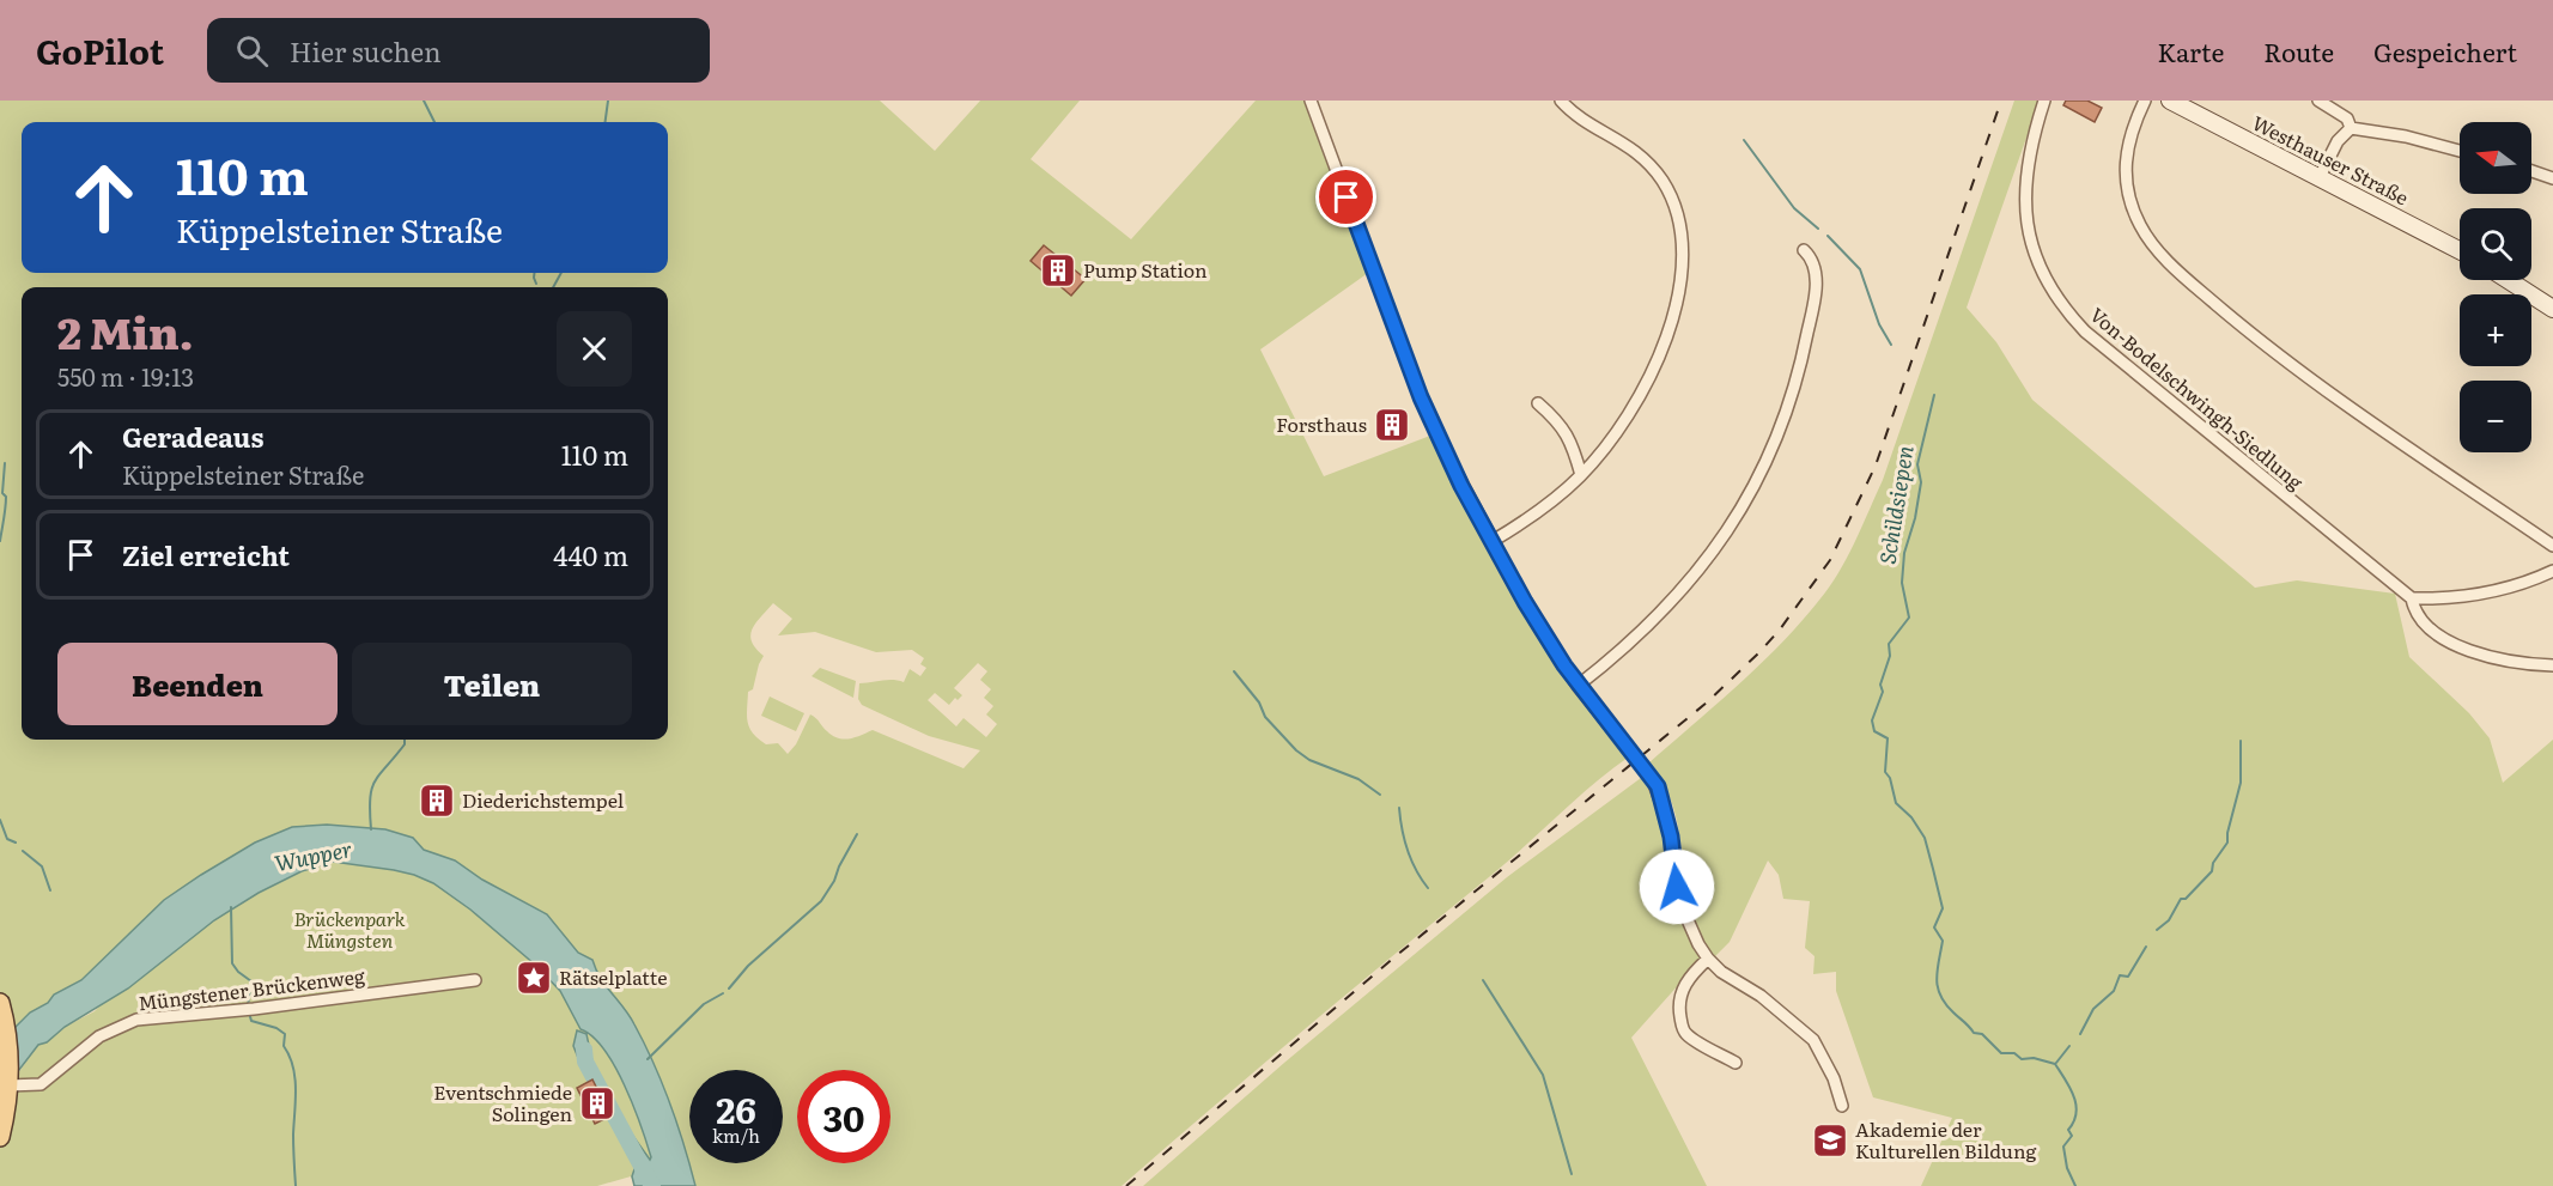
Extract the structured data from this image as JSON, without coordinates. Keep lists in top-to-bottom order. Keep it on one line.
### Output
{"streets":{"main road":["Westhauser Straße"],"street":["Von-Bodelschwingh-Siedlung","Müngstener Brückenweg"]},"water":["Schildsiepen","Wupper"],"parks":["Brückenpark Müngsten"],"places":{"building":["Pump Station","Forsthaus","Diederichstempel","Eventschmiede Solingen"],"place":["Rätselplatte"],"school or university":["Akademie der Kulturellen Bildung"]},"north":"left","page":{"header":"GoPilot","search":"Hier suchen","nav":["Karte","Route","Gespeichert"],"map_buttons":["+","−"],"turn":["110 m","Küppelsteiner Straße"],"heading":["2 Min.","550 m · 19:13"],"list":[{"name":"Geradeaus","note":"Küppelsteiner Straße","value":"110 m"},{"name":"Ziel erreicht","value":"440 m"}],"buttons":["Beenden","Teilen"],"speed":"26 km/h","limit":"30"}}
